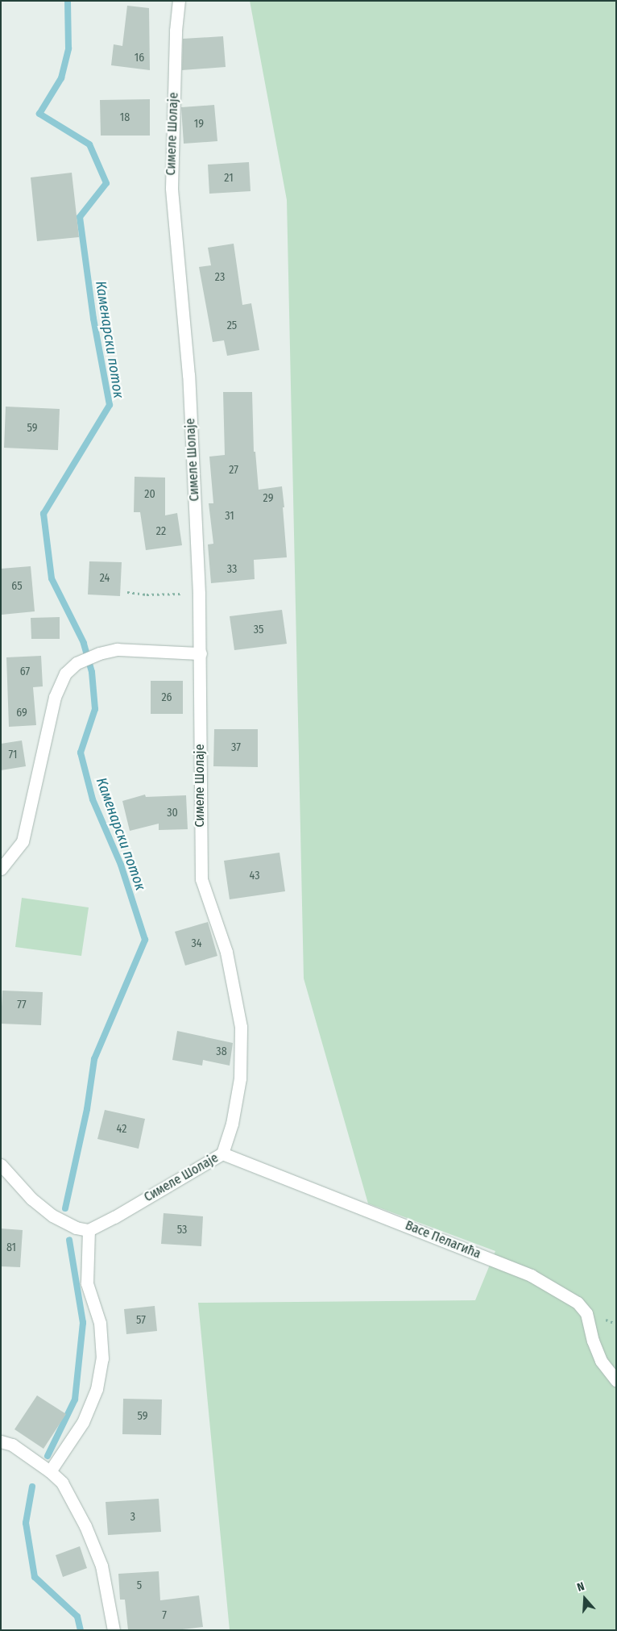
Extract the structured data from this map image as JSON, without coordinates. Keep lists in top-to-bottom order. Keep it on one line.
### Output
{"streets":{"street":["Симеле Шолаје","Васе Пелагића"]},"crossings":[["Симеле Шолаје","Васе Пелагића"]],"water":["Каменарски поток"],"house_numbers":["16","18","19","21","23","25","59","27","20","29","31","22","33","24","65","35","67","26","69","37","71","30","43","34","77","38","42","53","81","57","59","3","5","7"],"north":"top"}
